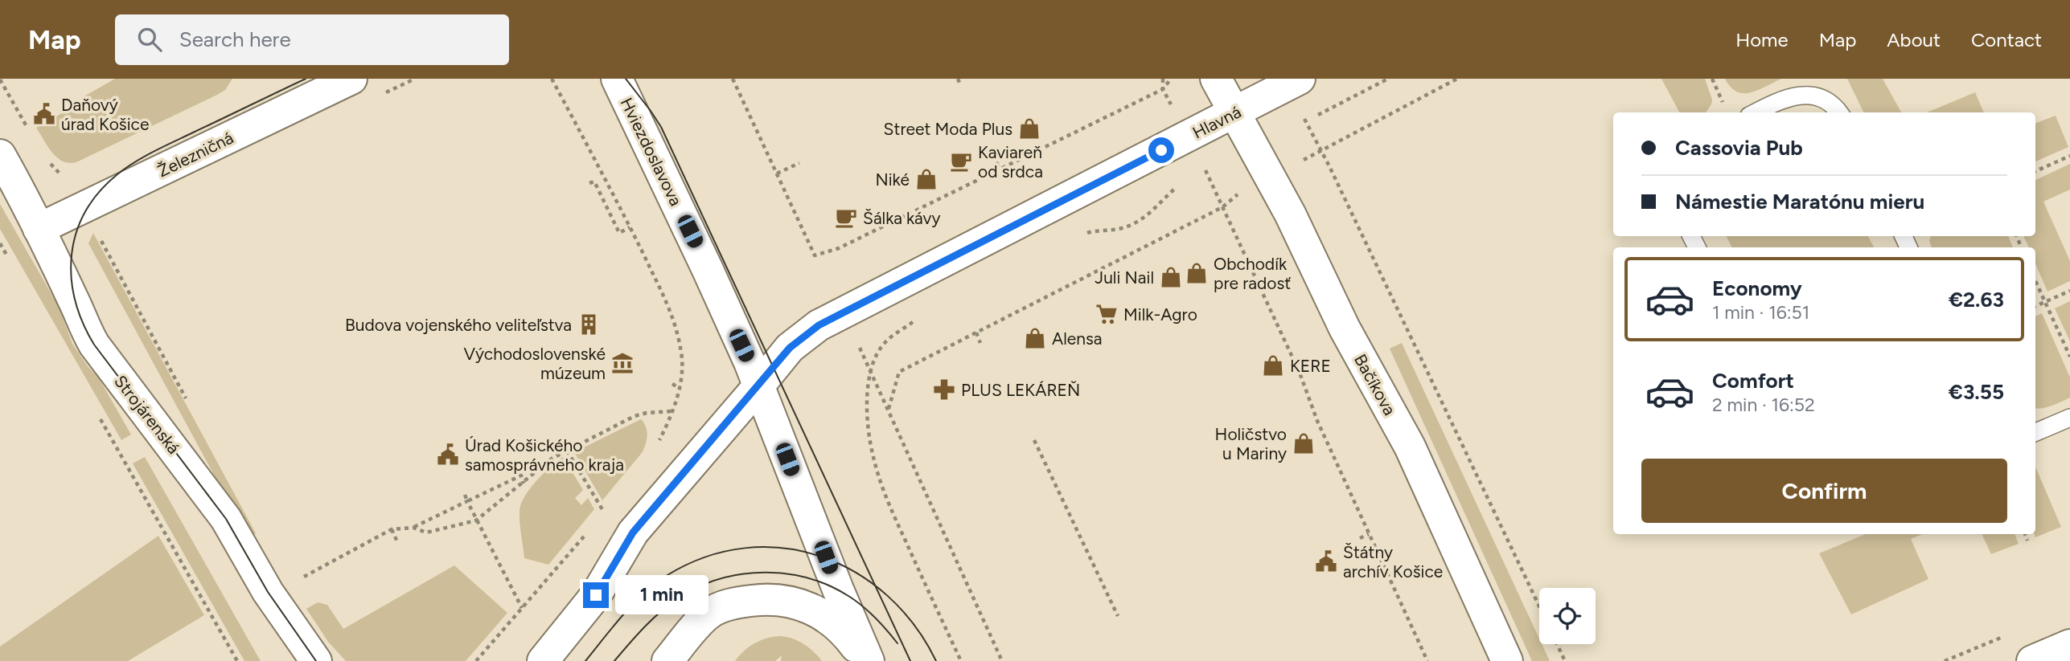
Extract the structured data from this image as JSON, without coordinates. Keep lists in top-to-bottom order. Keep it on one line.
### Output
{"streets":{"street":["Hlavná","Hviezdoslavova","Železničná","Bačíkova","Strojárenská"]},"crossings":[["Hlavná","Hviezdoslavova"],["Hlavná","Bačíkova"],["Železničná","Strojárenská"]],"places":{"public building":["Daňový úrad Košice","Úrad Košického samosprávneho kraja","Štátny archív Košice"],"shop":["Street Moda Plus","Niké","Obchodík pre radosť","Juli Nail","Alensa","KERE","Holičstvo u Mariny"],"cafe":["Kaviareň od srdca","Šálka kávy"],"supermarket":["Milk-Agro"],"building":["Budova vojenského veliteľstva"],"museum":["Východoslovenské múzeum"],"pharmacy":["PLUS LEKÁREŇ"]},"page":{"header":"Map","search":"Search here","nav":["Home","Map","About","Contact"],"banner":["Cassovia Pub","Námestie Maratónu mieru"],"list":[{"name":"Economy","note":"1 min · 16:51","value":"€2.63"},{"name":"Comfort","note":"2 min · 16:52","value":"€3.55"}],"buttons":"Confirm","bubble":"1 min"}}
